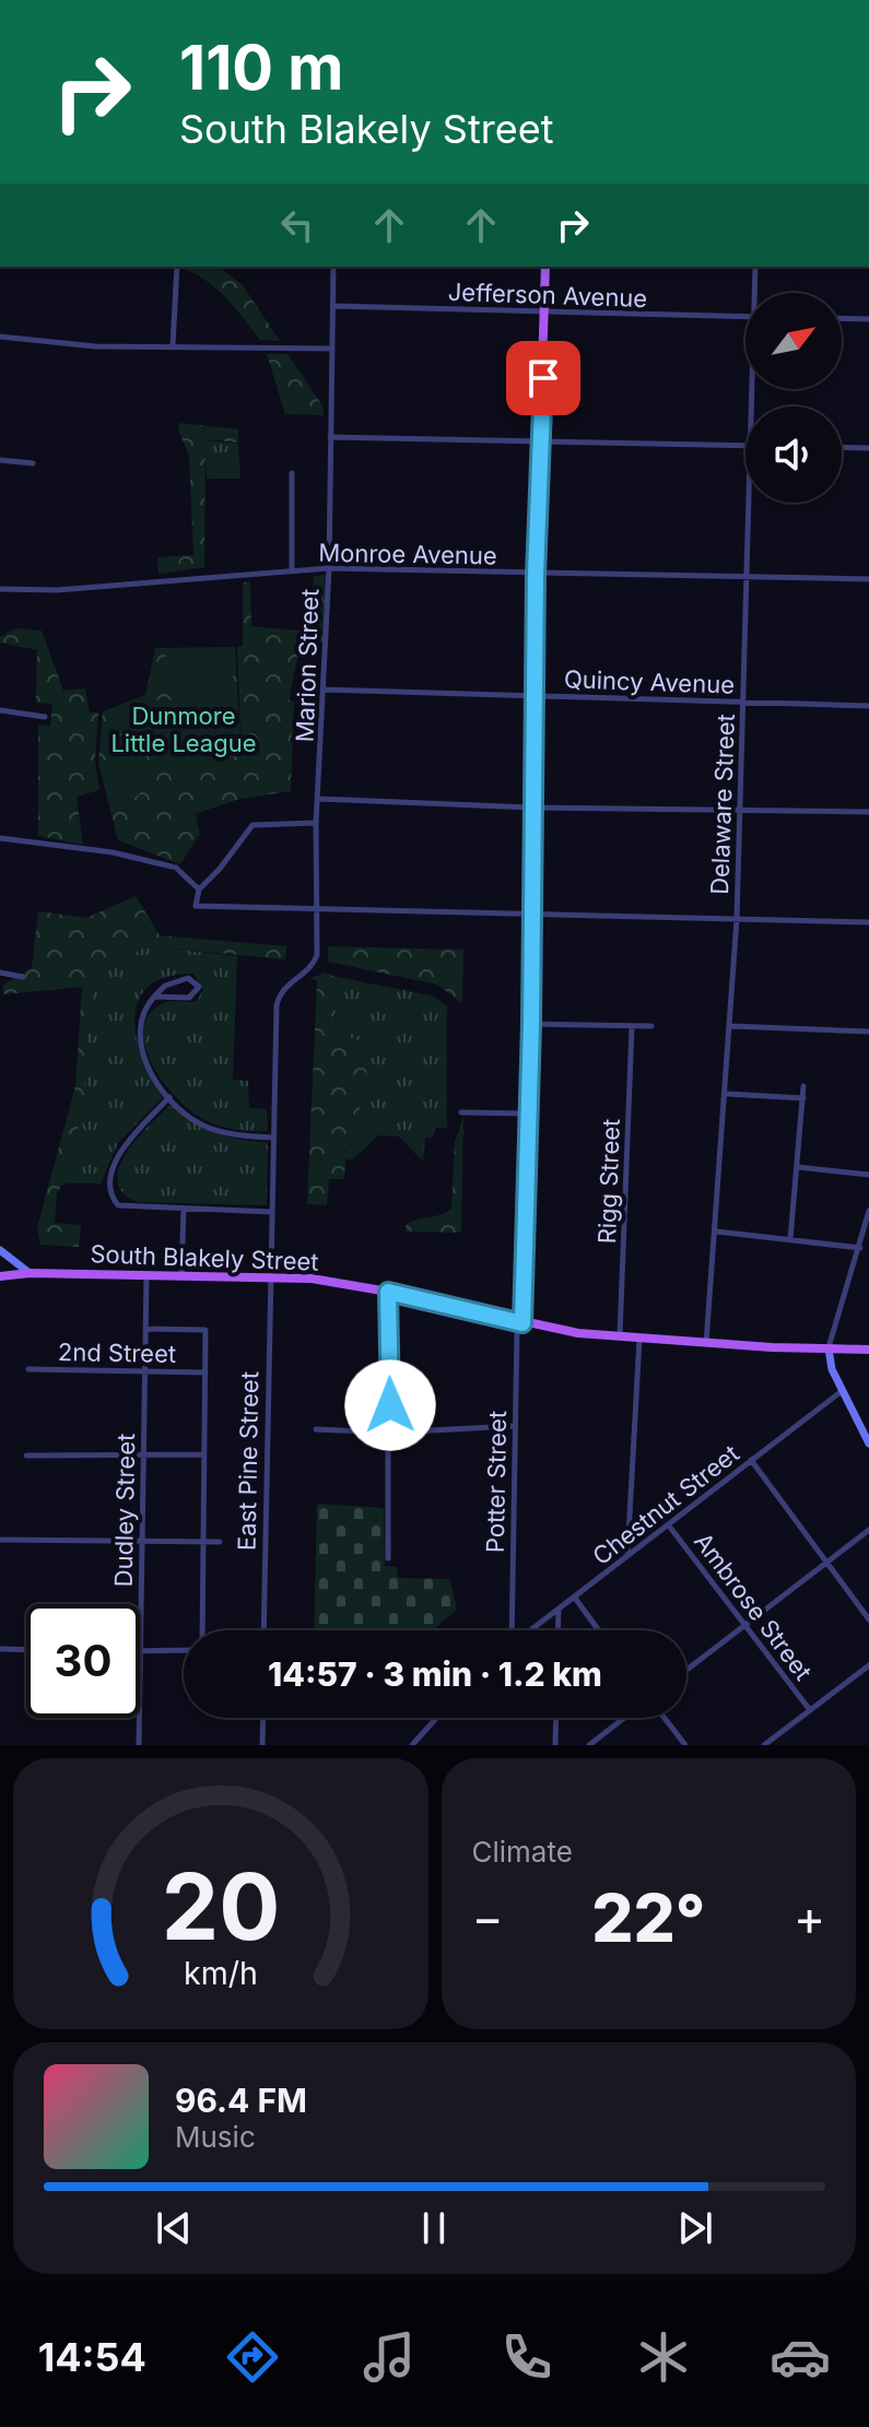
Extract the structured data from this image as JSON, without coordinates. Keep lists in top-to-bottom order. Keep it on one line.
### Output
{"streets":{"main road":["South Blakely Street"],"street":["Jefferson Avenue","Monroe Avenue","Marion Street","Quincy Avenue","Delaware Street","Rigg Street","2nd Street","East Pine Street","Potter Street","Chestnut Street","Dudley Street","Ambrose Street"]},"crossings":[["Jefferson Avenue","Marion Street"],["Monroe Avenue","Marion Street"],["Monroe Avenue","Delaware Street"],["Marion Street","Quincy Avenue"],["Marion Street","East Pine Street"],["Quincy Avenue","Delaware Street"],["Delaware Street","South Blakely Street"],["Rigg Street","South Blakely Street"],["South Blakely Street","East Pine Street"],["South Blakely Street","Potter Street"],["South Blakely Street","Dudley Street"],["2nd Street","Dudley Street"],["Chestnut Street","Ambrose Street"]],"parks":["Dunmore Little League"],"north":"top right","page":{"turn":["110 m","South Blakely Street"],"limit":"30","trip":"14:57 · 3 min · 1.2 km","tile":"Climate","heat":["−","22°","+"],"song":["96.4 FM","Music"],"tabs":"14:54","gauge":["20","km/h"]}}
